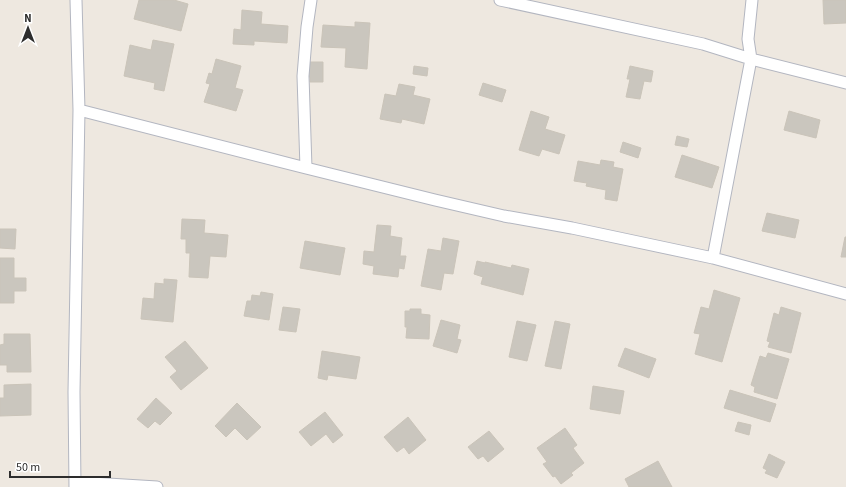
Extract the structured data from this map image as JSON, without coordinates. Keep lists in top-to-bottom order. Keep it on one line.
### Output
{"scale_bar":"50 m","north":"top"}
